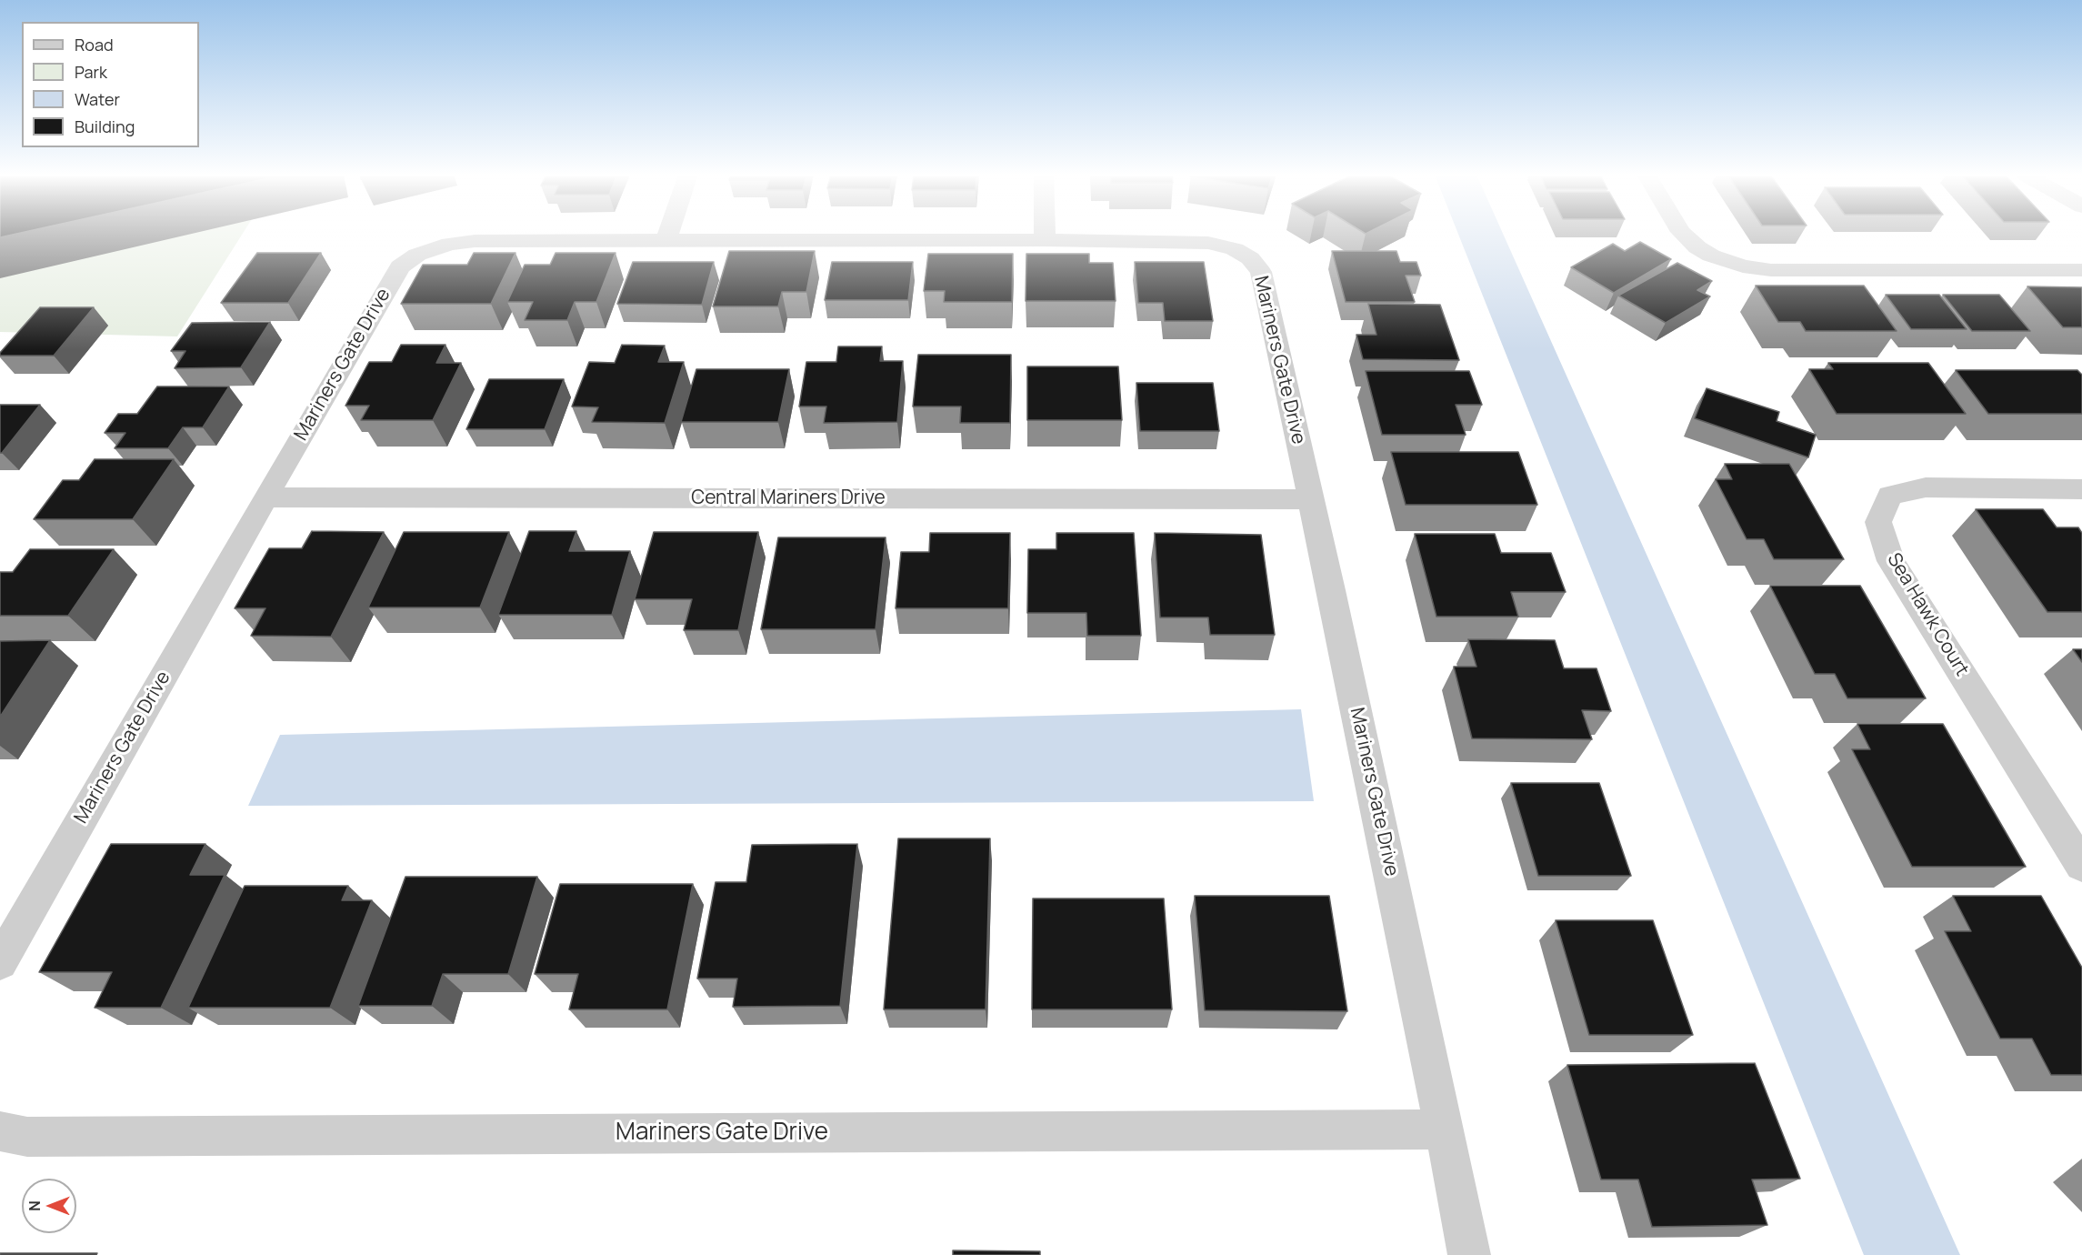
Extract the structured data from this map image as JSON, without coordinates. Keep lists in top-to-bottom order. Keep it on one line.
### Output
{"streets":{"street":["Mariners Gate Drive","Central Mariners Drive","Sea Hawk Court"]},"crossings":[["Mariners Gate Drive","Central Mariners Drive"]],"legend":["Road","Park","Water","Building"],"north":"left"}
